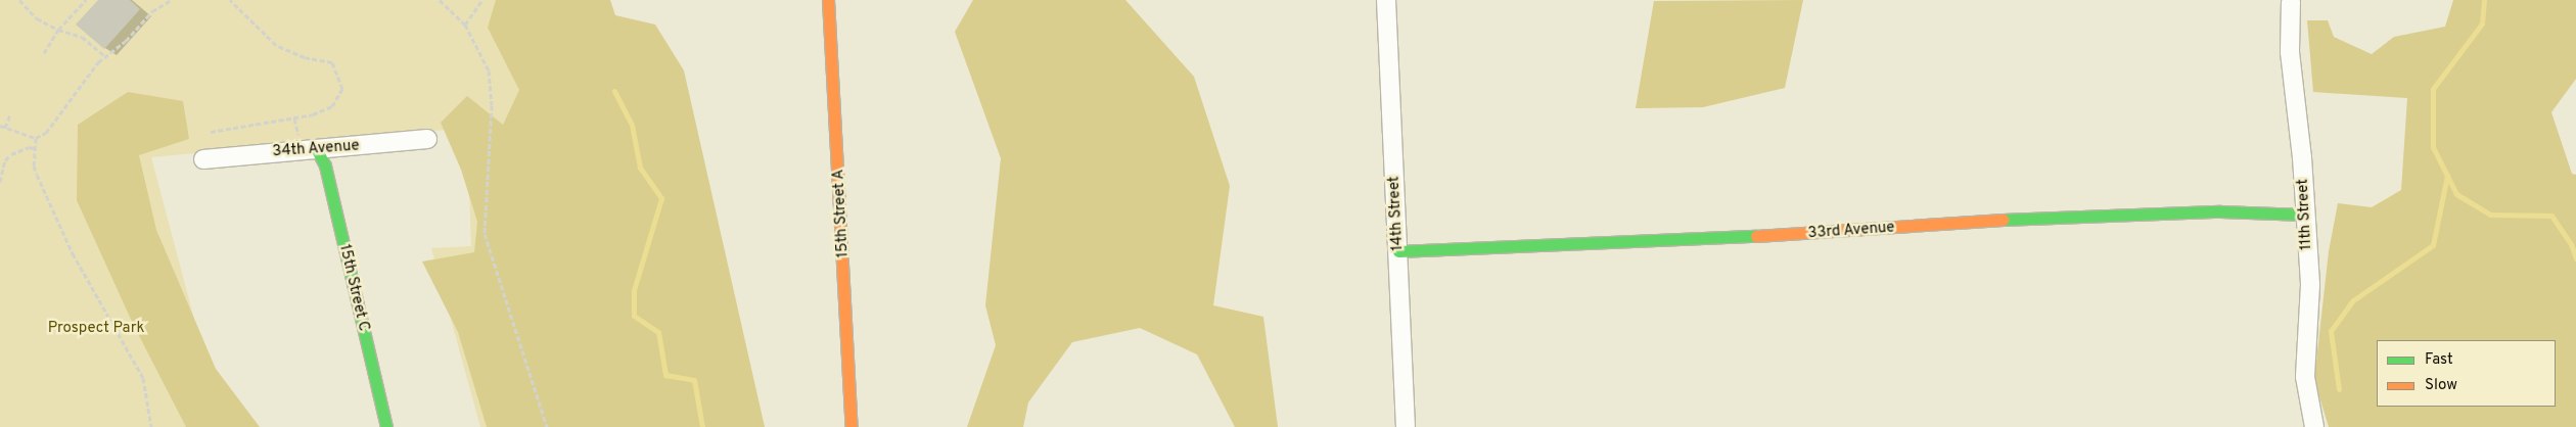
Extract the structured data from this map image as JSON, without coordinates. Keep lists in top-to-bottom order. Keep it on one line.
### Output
{"streets":{"street":["34th Avenue","15th Street A","14th Street","11th Street","33rd Avenue","15th Street C"]},"crossings":[["34th Avenue","15th Street C"],["14th Street","33rd Avenue"],["11th Street","33rd Avenue"]],"parks":["Prospect Park"],"legend":["Fast","Slow"]}
